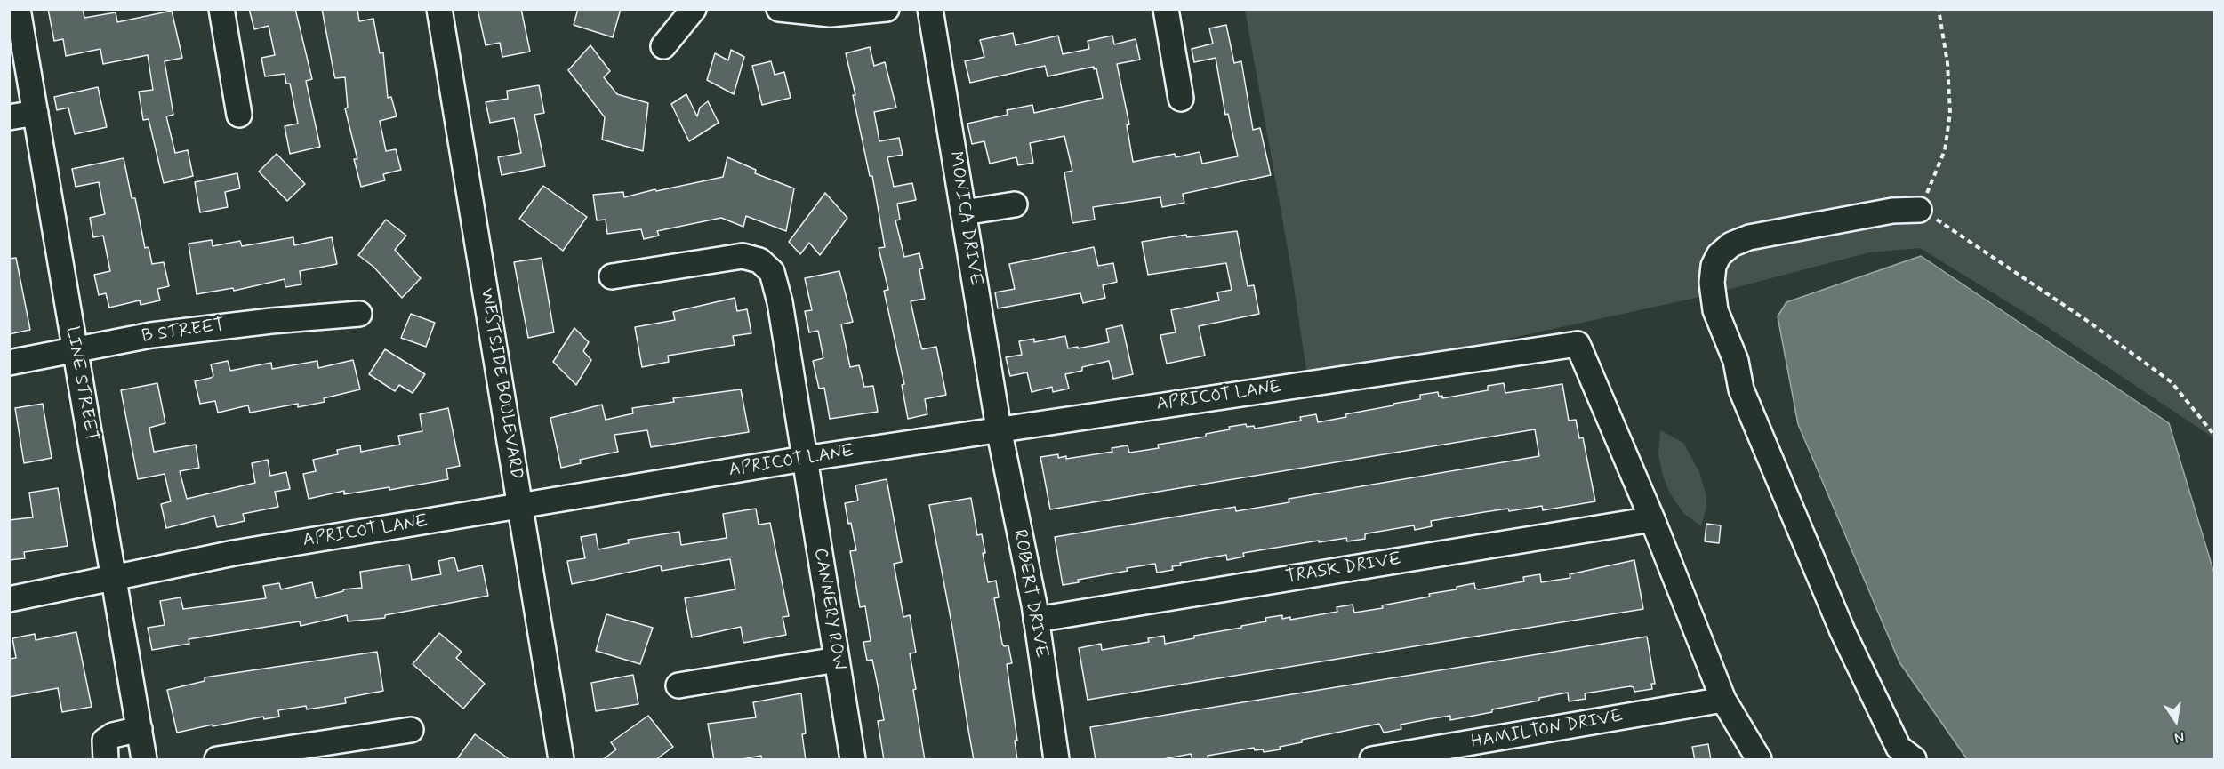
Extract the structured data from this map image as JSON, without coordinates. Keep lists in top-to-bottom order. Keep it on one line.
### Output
{"streets":{"street":["MONICA DRIVE","B STREET","LINE STREET","WESTSIDE BOULEVARD","APRICOT LANE","TRASK DRIVE","ROBERT DRIVE","CANNERY ROW","HAMILTON DRIVE"]},"crossings":[["MONICA DRIVE","APRICOT LANE"],["MONICA DRIVE","ROBERT DRIVE"],["B STREET","LINE STREET"],["LINE STREET","APRICOT LANE"],["WESTSIDE BOULEVARD","APRICOT LANE"],["APRICOT LANE","TRASK DRIVE"],["APRICOT LANE","ROBERT DRIVE"],["APRICOT LANE","CANNERY ROW"],["TRASK DRIVE","ROBERT DRIVE"]],"north":"bottom"}
